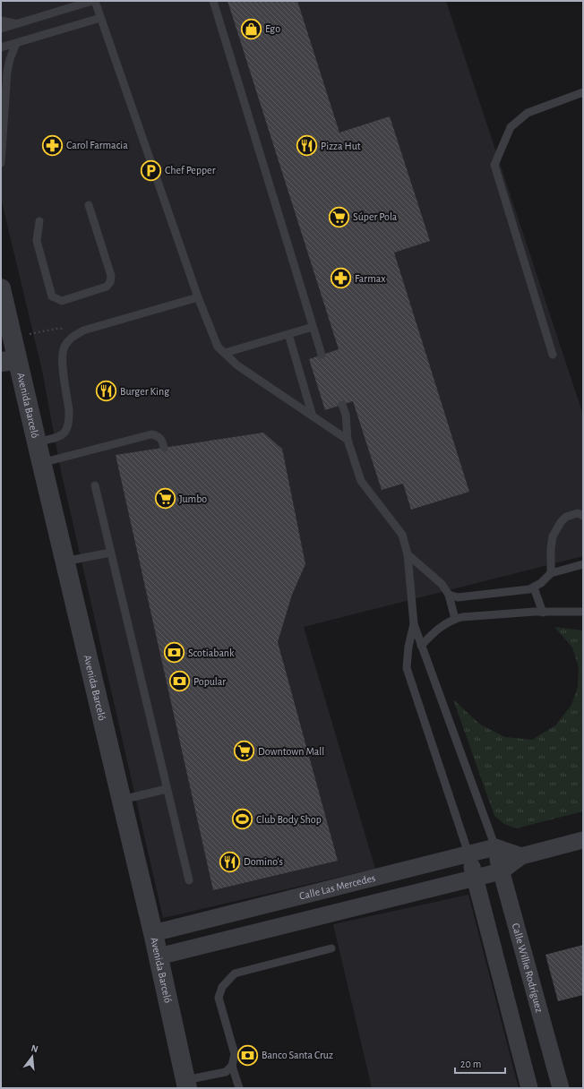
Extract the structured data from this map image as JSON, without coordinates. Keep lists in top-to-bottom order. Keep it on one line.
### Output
{"streets":{"street":["Avenida Barceló","Calle Las Mercedes","Calle Willie Rodríguez"]},"crossings":[["Avenida Barceló","Calle Las Mercedes"],["Calle Las Mercedes","Calle Willie Rodríguez"]],"places":{"shop":["Ego"],"pharmacy":["Carol Farmacia","Farmax"],"restaurant":["Pizza Hut","Burger King","Domino's"],"parking":["Chef Pepper"],"supermarket":["Súper Pola","Jumbo","Downtown Mall"],"bank":["Scotiabank","Popular","Banco Santa Cruz"],"sports":["Club Body Shop"]},"scale_bar":"20 m","north":"top"}
